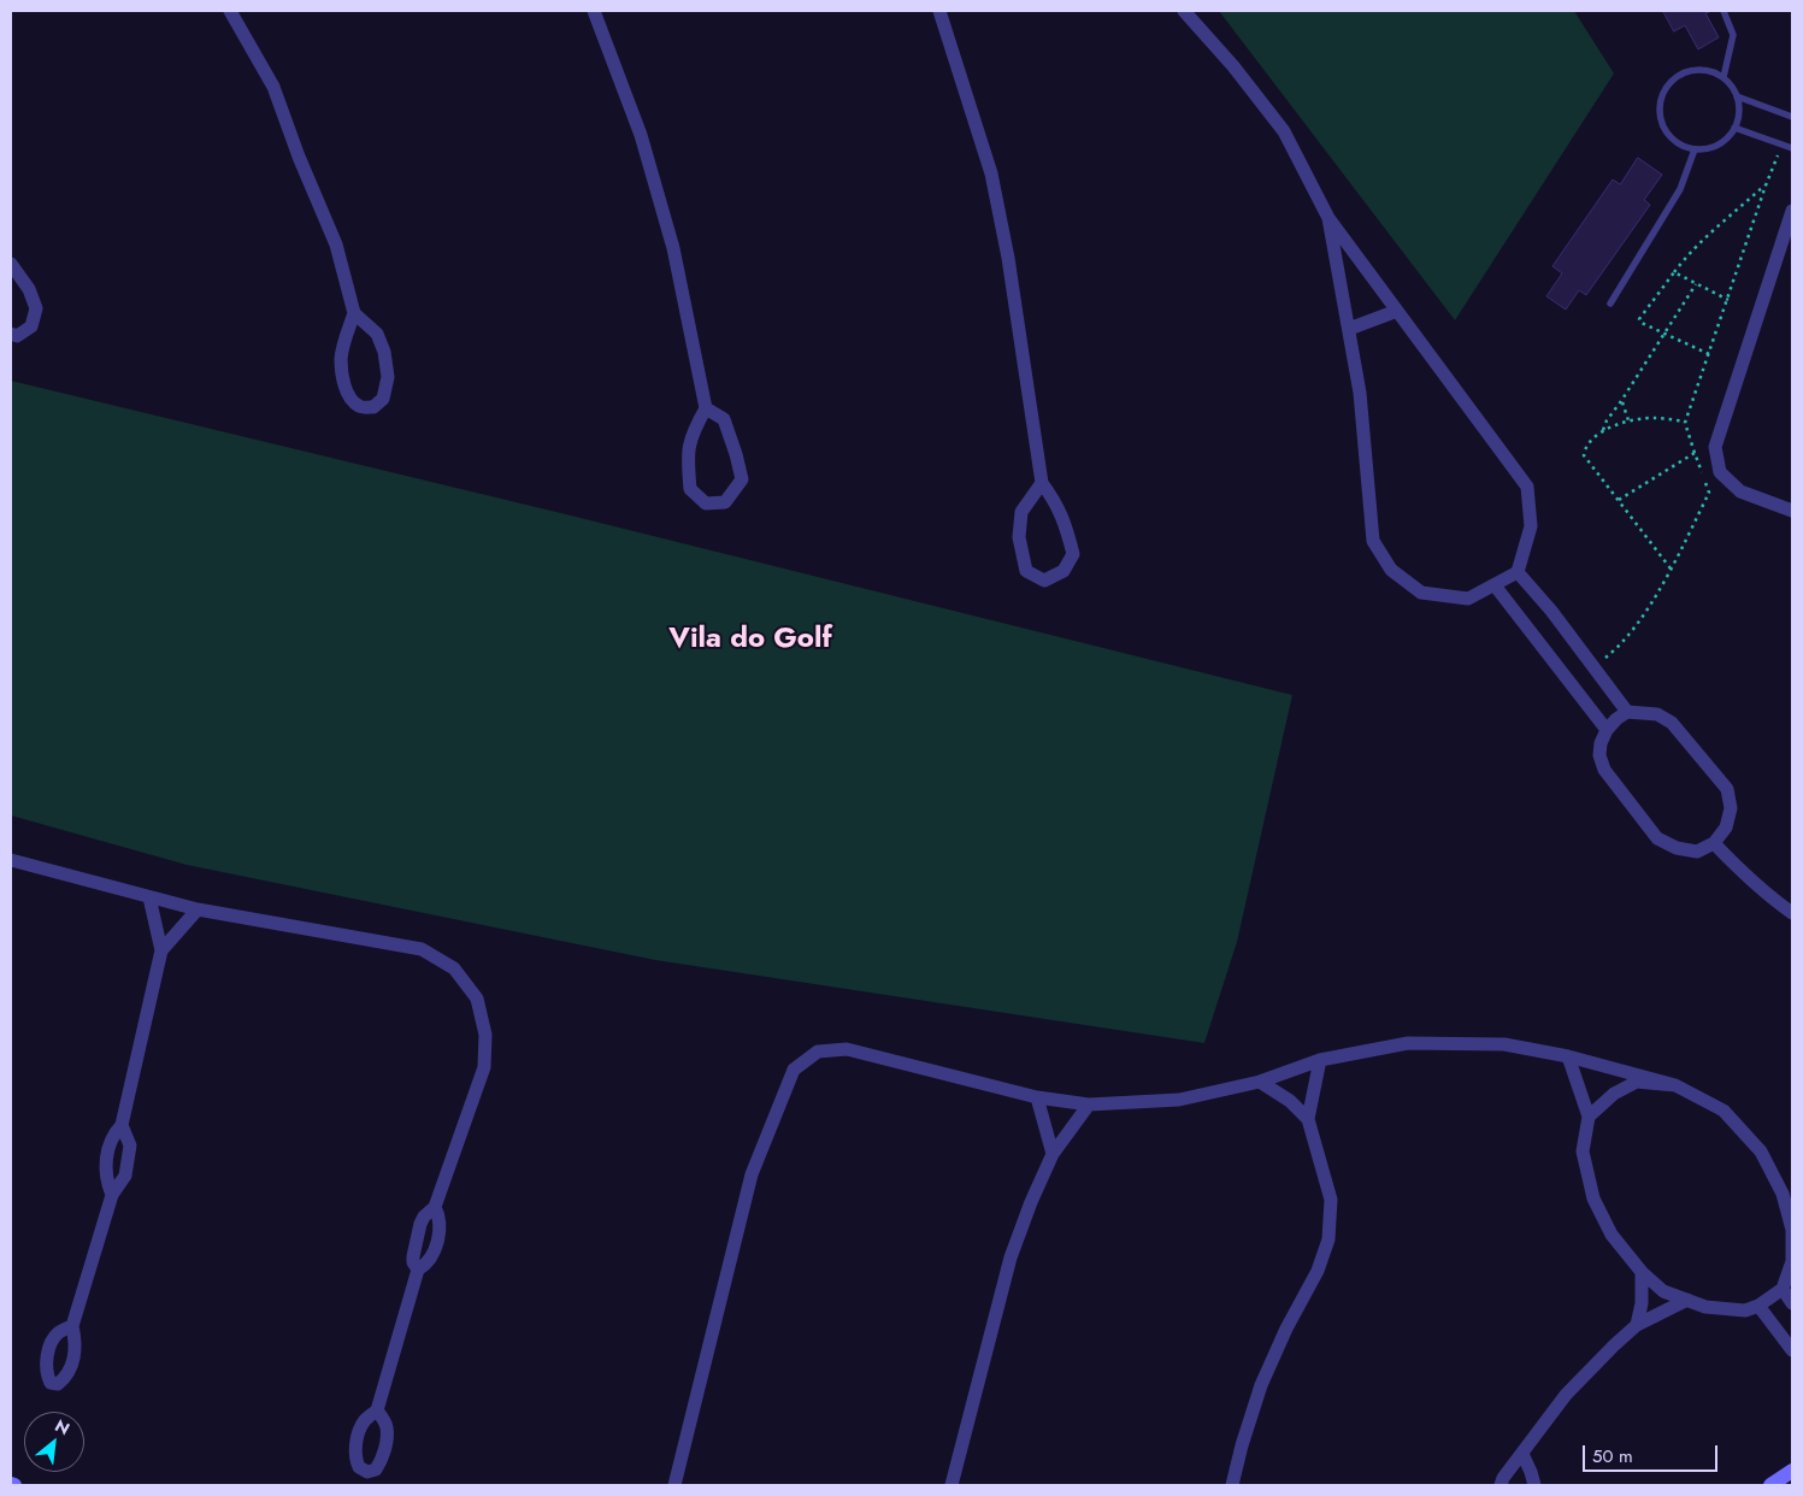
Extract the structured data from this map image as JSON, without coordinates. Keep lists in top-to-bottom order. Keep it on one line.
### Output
{"districts":["Vila do Golf"],"scale_bar":"50 m","north":"top right"}
